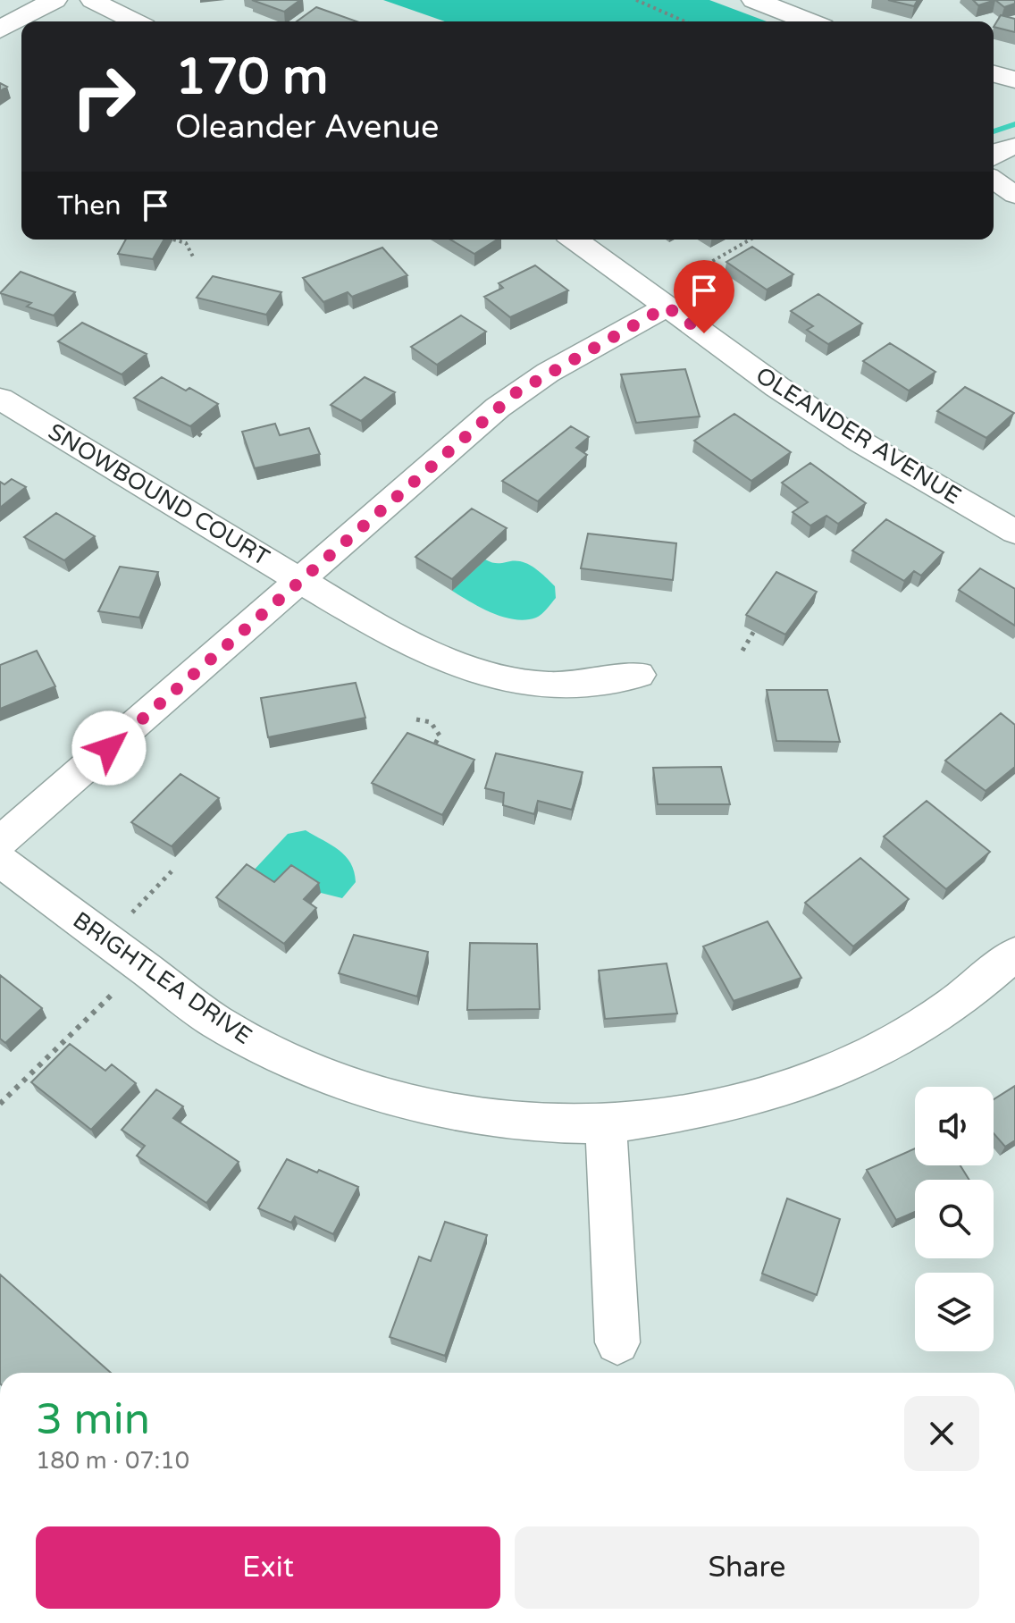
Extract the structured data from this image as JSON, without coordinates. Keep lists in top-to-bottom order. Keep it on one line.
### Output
{"streets":{"street":["OLEANDER AVENUE","SNOWBOUND COURT","BRIGHTLEA DRIVE"]},"page":{"turn":["170 m","Oleander Avenue"],"then":"Then","heading":["3 min","180 m · 07:10"],"buttons":["Exit","Share"]}}
